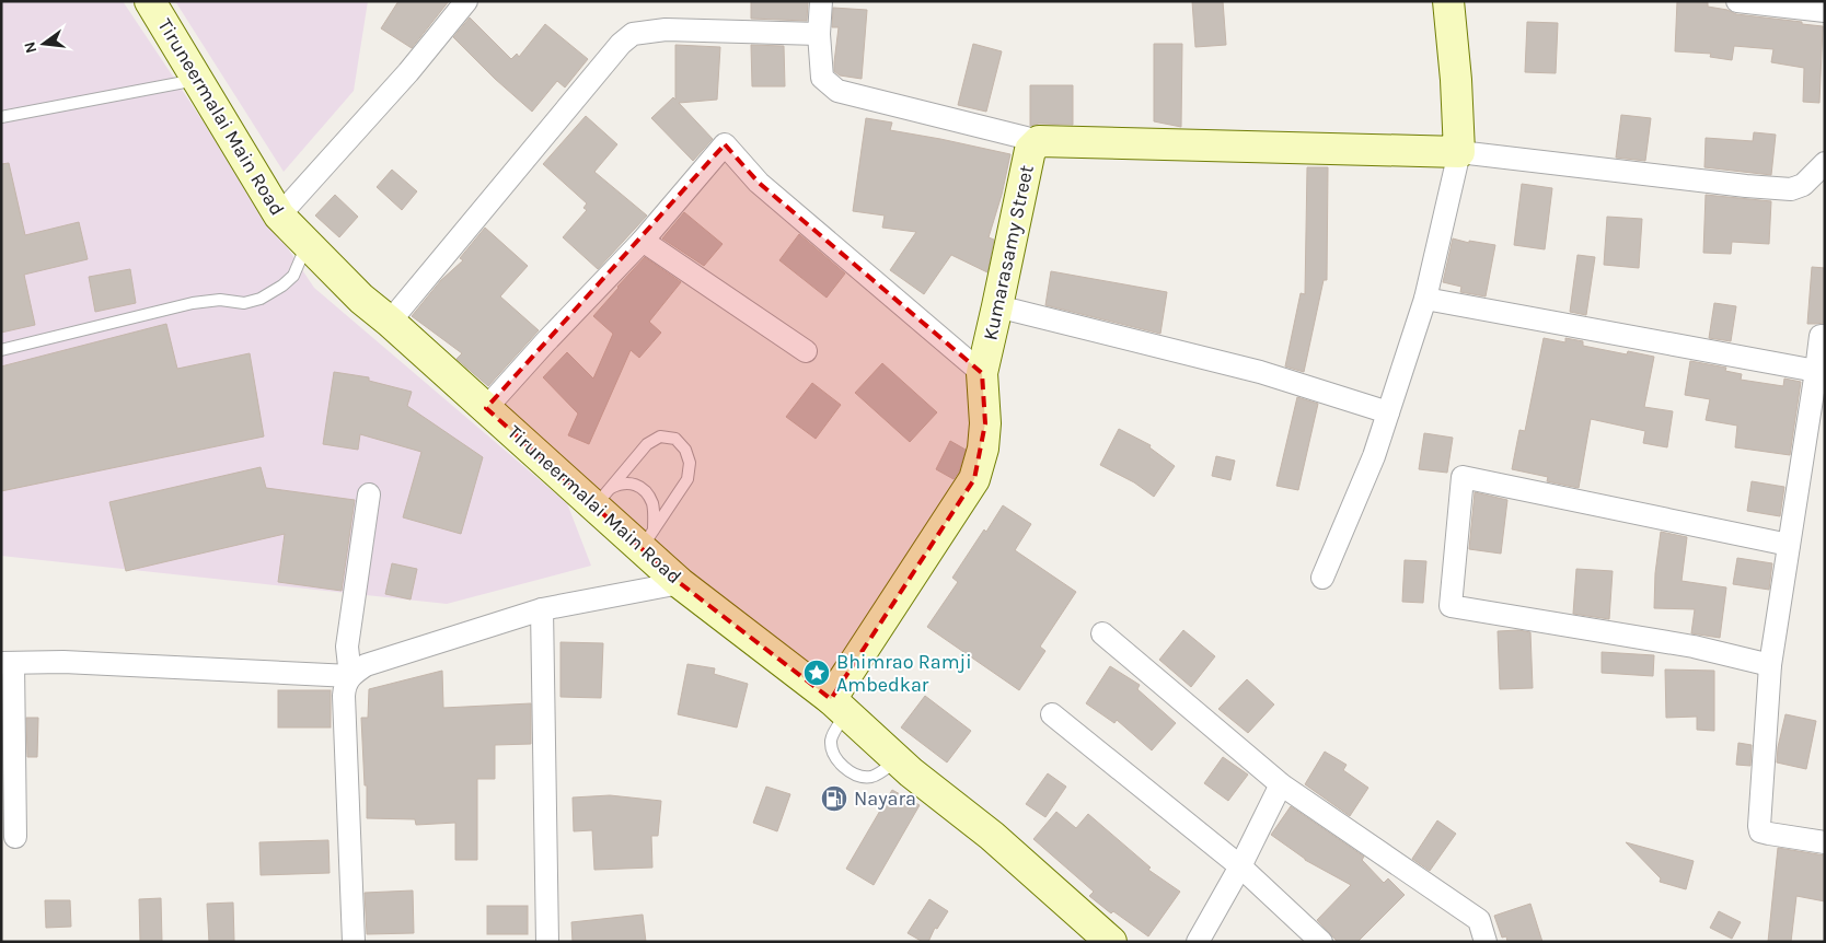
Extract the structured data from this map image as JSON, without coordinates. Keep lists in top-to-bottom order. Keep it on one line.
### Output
{"streets":{"main road":["Tiruneermalai Main Road","Kumarasamy Street"]},"crossings":[["Tiruneermalai Main Road","Kumarasamy Street"]],"places":{"place":["Bhimrao Ramji Ambedkar"],"fuel station":["Nayara"]},"north":"left"}
